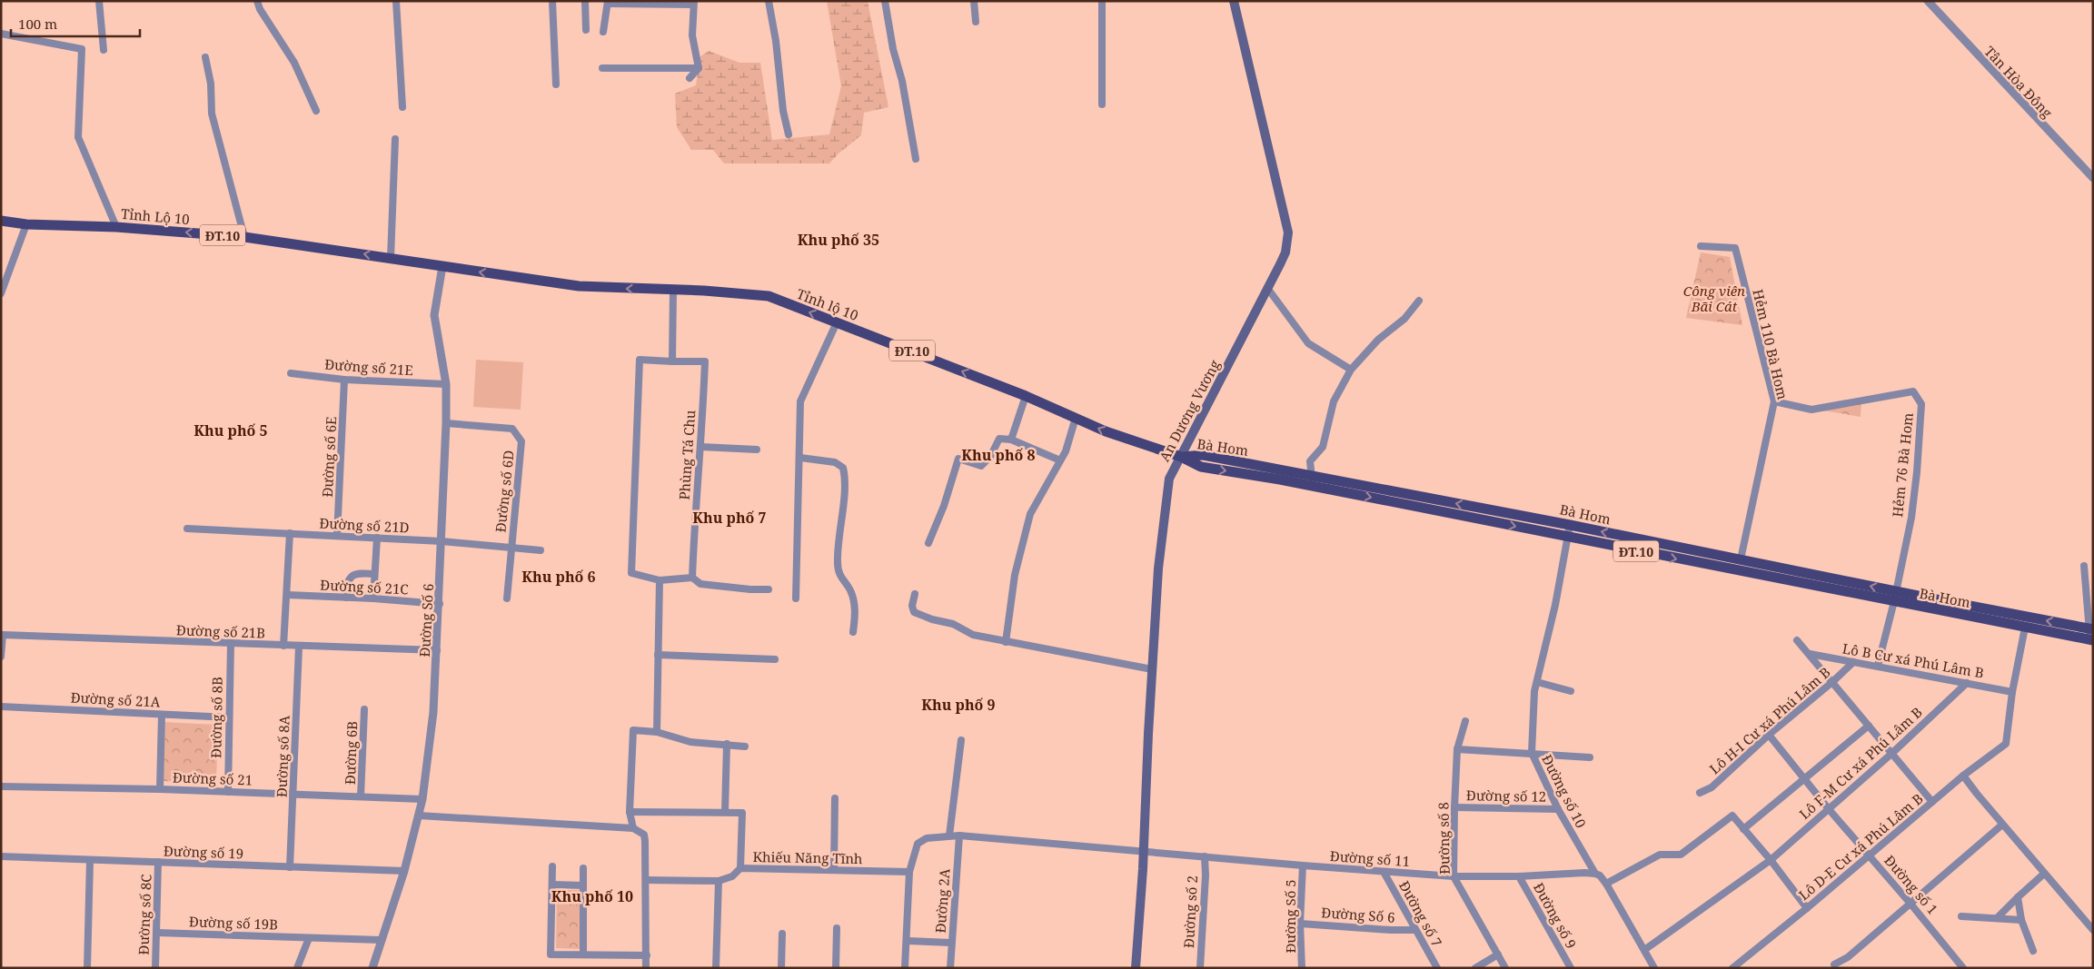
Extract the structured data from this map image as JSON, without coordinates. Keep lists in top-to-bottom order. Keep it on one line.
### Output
{"streets":{"main road":["Tỉnh Lộ 10","ĐT.10","Tỉnh lộ 10","An Dương Vương","Bà Hom"],"street":["Tân Hòa Đông","Hẻm 110 Bà Hom","Đường số 21E","Phùng Tá Chu","Đường số 6E","Hẻm 76 Bà Hom","Đường số 6D","Đường số 21D","Đường số 21C","Đường Số 6","Đường số 21B","Lô B Cư xá Phú Lâm B","Đường số 21A","Đường số 8B","Lô H-I Cư xá Phú Lâm B","Đường 6B","Đường số 8A","Lô F-M Cư xá Phú Lâm B","Đường số 21","Đường số 10","Đường số 12","Đường số 8","Lô D-E Cư xá Phú Lâm B","Đường số 19","Khiếu Năng Tĩnh","Đường số 11","Đường số 1","Đường 2A","Đường số 2","Đường số 7","Đường số 8C","Đường số 9","Đường Số 5","Đường số 19B"]},"crossings":[["Tỉnh Lộ 10","Tỉnh lộ 10"],["Tỉnh Lộ 10","Đường Số 6"],["Tỉnh lộ 10","An Dương Vương"],["Tỉnh lộ 10","Bà Hom"],["Tỉnh lộ 10","Đường Số 6"],["Hẻm 110 Bà Hom","Bà Hom"],["Hẻm 110 Bà Hom","Hẻm 76 Bà Hom"],["Đường số 21E","Đường số 6E"],["Đường số 21E","Đường Số 6"],["An Dương Vương","Bà Hom"],["An Dương Vương","Đường số 11"],["Bà Hom","Hẻm 76 Bà Hom"],["Bà Hom","Đường số 10"],["Đường số 6E","Đường số 21D"],["Đường số 6D","Đường số 21D"],["Đường số 6D","Đường Số 6"],["Đường số 21D","Đường Số 6"],["Đường số 21C","Đường Số 6"],["Đường Số 6","Đường số 21B"],["Đường Số 6","Đường số 21"],["Đường Số 6","Đường số 19"],["Đường Số 6","Đường số 7"],["Đường Số 6","Đường Số 5"],["Đường Số 6","Đường số 19B"],["Đường số 21B","Đường số 8B"],["Đường số 21B","Đường số 8A"],["Lô B Cư xá Phú Lâm B","Lô H-I Cư xá Phú Lâm B"],["Lô B Cư xá Phú Lâm B","Lô F-M Cư xá Phú Lâm B"],["Lô B Cư xá Phú Lâm B","Lô D-E Cư xá Phú Lâm B"],["Đường số 21A","Đường số 8B"],["Đường số 8B","Đường số 21"],["Lô H-I Cư xá Phú Lâm B","Đường số 1"],["Đường 6B","Đường số 21"],["Đường số 8A","Đường số 21"],["Đường số 8A","Đường số 19"],["Lô F-M Cư xá Phú Lâm B","Đường số 10"],["Lô F-M Cư xá Phú Lâm B","Đường số 1"],["Đường số 10","Đường số 12"],["Đường số 10","Đường số 11"],["Đường số 12","Đường số 8"],["Đường số 8","Đường số 11"],["Lô D-E Cư xá Phú Lâm B","Đường số 1"],["Đường số 19","Đường số 8C"],["Đường số 11","Đường số 2"],["Đường số 11","Đường số 7"],["Đường số 11","Đường số 9"],["Đường số 11","Đường Số 5"],["Đường số 8C","Đường số 19B"]],"one_way":["Tỉnh Lộ 10","Tỉnh lộ 10"],"districts":["Khu phố 35","Khu phố 5","Khu phố 8","Khu phố 7","Khu phố 6","Khu phố 9","Khu phố 10"],"parks":["Công viên Bãi Cát"],"scale_bar":"100 m"}
